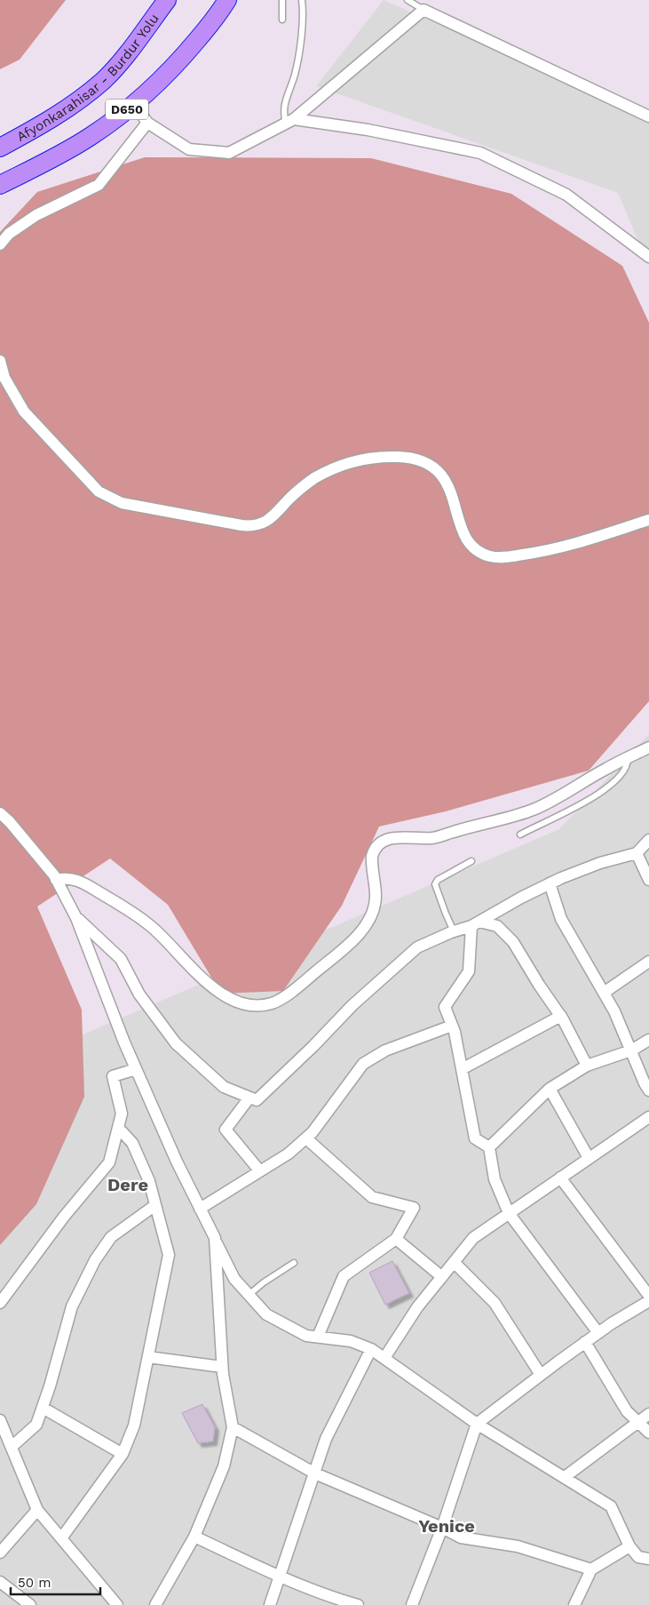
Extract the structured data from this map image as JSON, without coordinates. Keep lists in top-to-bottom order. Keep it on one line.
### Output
{"streets":{"highway":["Afyonkarahisar - Burdur Yolu","D650"]},"districts":["Dere","Yenice"],"scale_bar":"50 m"}
